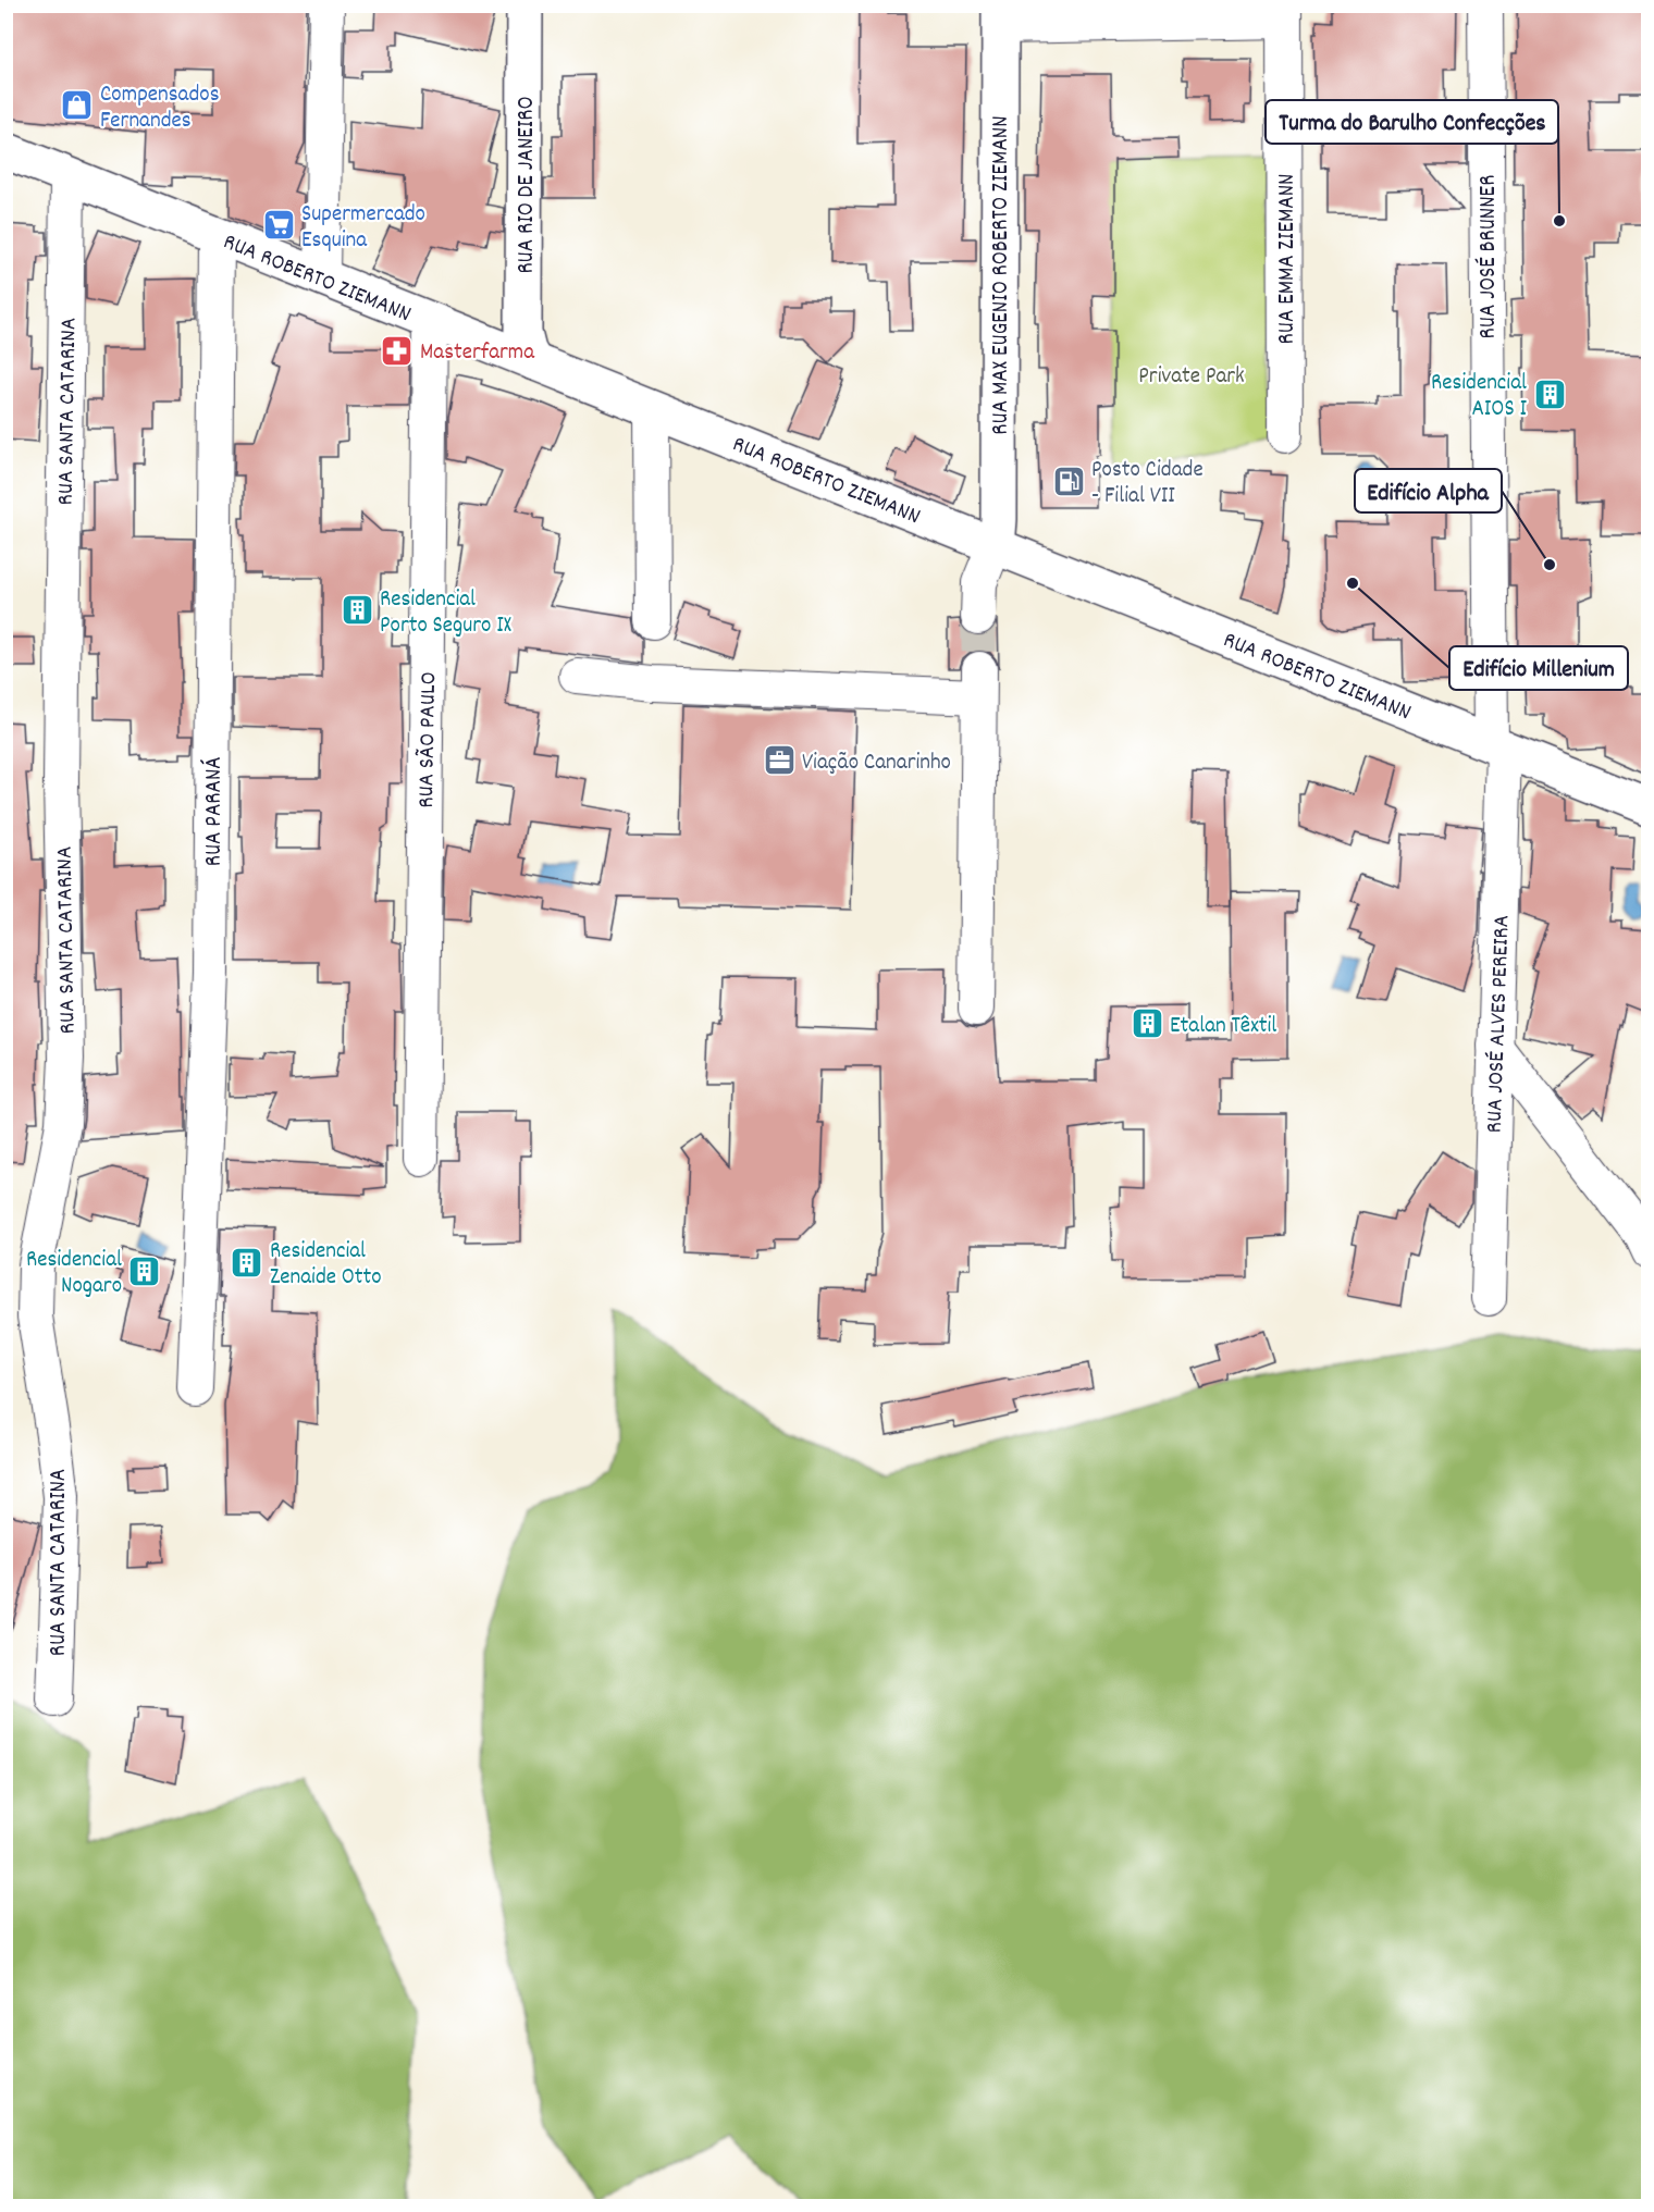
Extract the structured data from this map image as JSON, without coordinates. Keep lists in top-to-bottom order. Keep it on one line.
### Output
{"streets":{"main road":["RUA RIO DE JANEIRO","RUA MAX EUGENIO ROBERTO ZIEMANN","RUA ROBERTO ZIEMANN"],"street":["RUA JOSÉ BRUNNER","RUA EMMA ZIEMANN","RUA SANTA CATARINA","RUA SÃO PAULO","RUA PARANÁ","RUA JOSÉ ALVES PEREIRA"]},"crossings":[["RUA RIO DE JANEIRO","RUA ROBERTO ZIEMANN"],["RUA JOSÉ BRUNNER","RUA ROBERTO ZIEMANN"],["RUA JOSÉ BRUNNER","RUA JOSÉ ALVES PEREIRA"],["RUA MAX EUGENIO ROBERTO ZIEMANN","RUA ROBERTO ZIEMANN"],["RUA ROBERTO ZIEMANN","RUA SANTA CATARINA"],["RUA ROBERTO ZIEMANN","RUA SÃO PAULO"],["RUA ROBERTO ZIEMANN","RUA PARANÁ"],["RUA ROBERTO ZIEMANN","RUA JOSÉ ALVES PEREIRA"]],"parks":["Private Park"],"places":{"shop":["Compensados Fernandes"],"other":["Turma do Barulho Confecções","Edifício Alpha","Edifício Millenium"],"supermarket":["Supermercado Esquina"],"pharmacy":["Masterfarma"],"building":["Residencial AIOS I","Residencial Porto Seguro IX","Etalan Têxtil","Residencial Zenaide Otto","Residencial Nogaro"],"fuel station":["Posto Cidade - Filial VII"],"office":["Viação Canarinho"]}}
